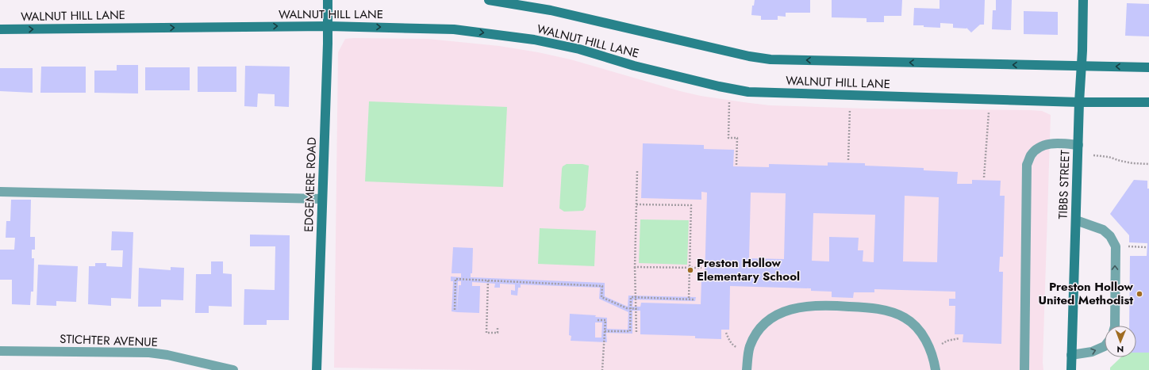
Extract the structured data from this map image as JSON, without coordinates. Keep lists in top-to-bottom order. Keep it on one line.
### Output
{"streets":{"main road":["WALNUT HILL LANE","EDGEMERE ROAD","TIBBS STREET"],"street":["STICHTER AVENUE"]},"crossings":[["WALNUT HILL LANE","EDGEMERE ROAD"],["WALNUT HILL LANE","TIBBS STREET"]],"places":["Preston Hollow Elementary School","Preston Hollow United Methodist"],"north":"bottom"}
